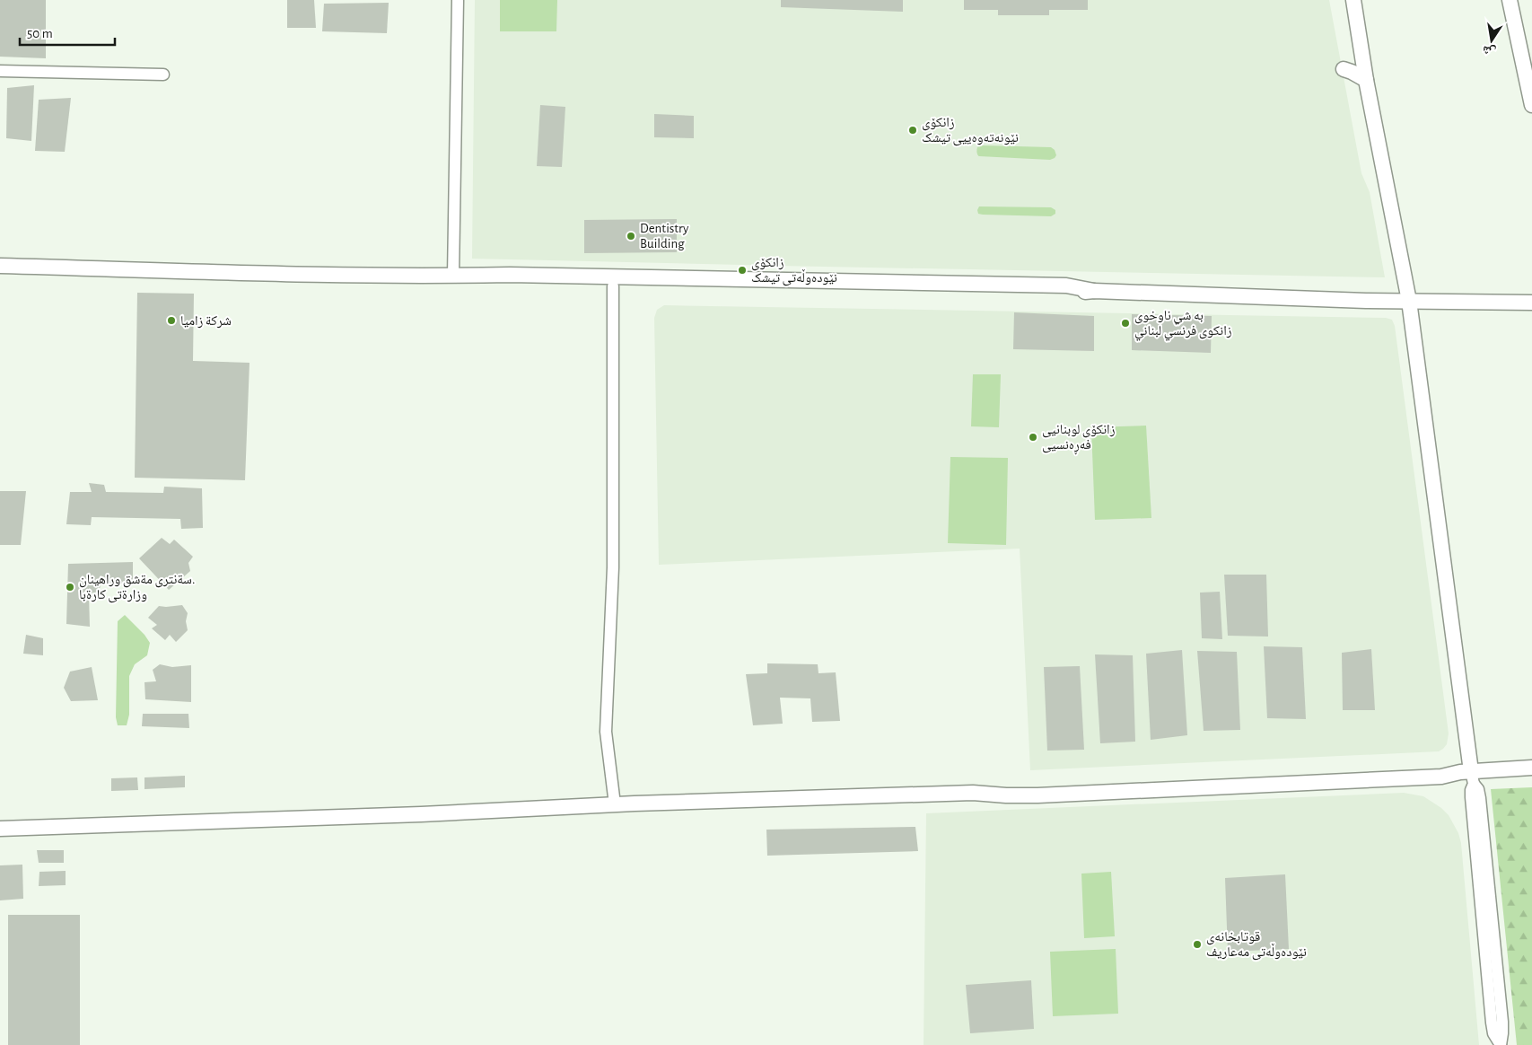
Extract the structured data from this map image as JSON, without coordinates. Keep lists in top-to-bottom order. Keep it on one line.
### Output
{"places":["زانکۆی نێونەتەوەییی تیشک","Dentistry Building","زانکۆی نێودەوڵەتی تیشک","شركة زاميا","به شي ناوخوى زانكوى فرنسي لبناني","زانکۆی لوبنانیی فەڕەنسیی","سةنترى مةشق وراهينان. وزارةتى كارةبا","قوتابخانەی نێودەوڵەتی مەعاریف"],"scale_bar":"50 m","north":"bottom"}
